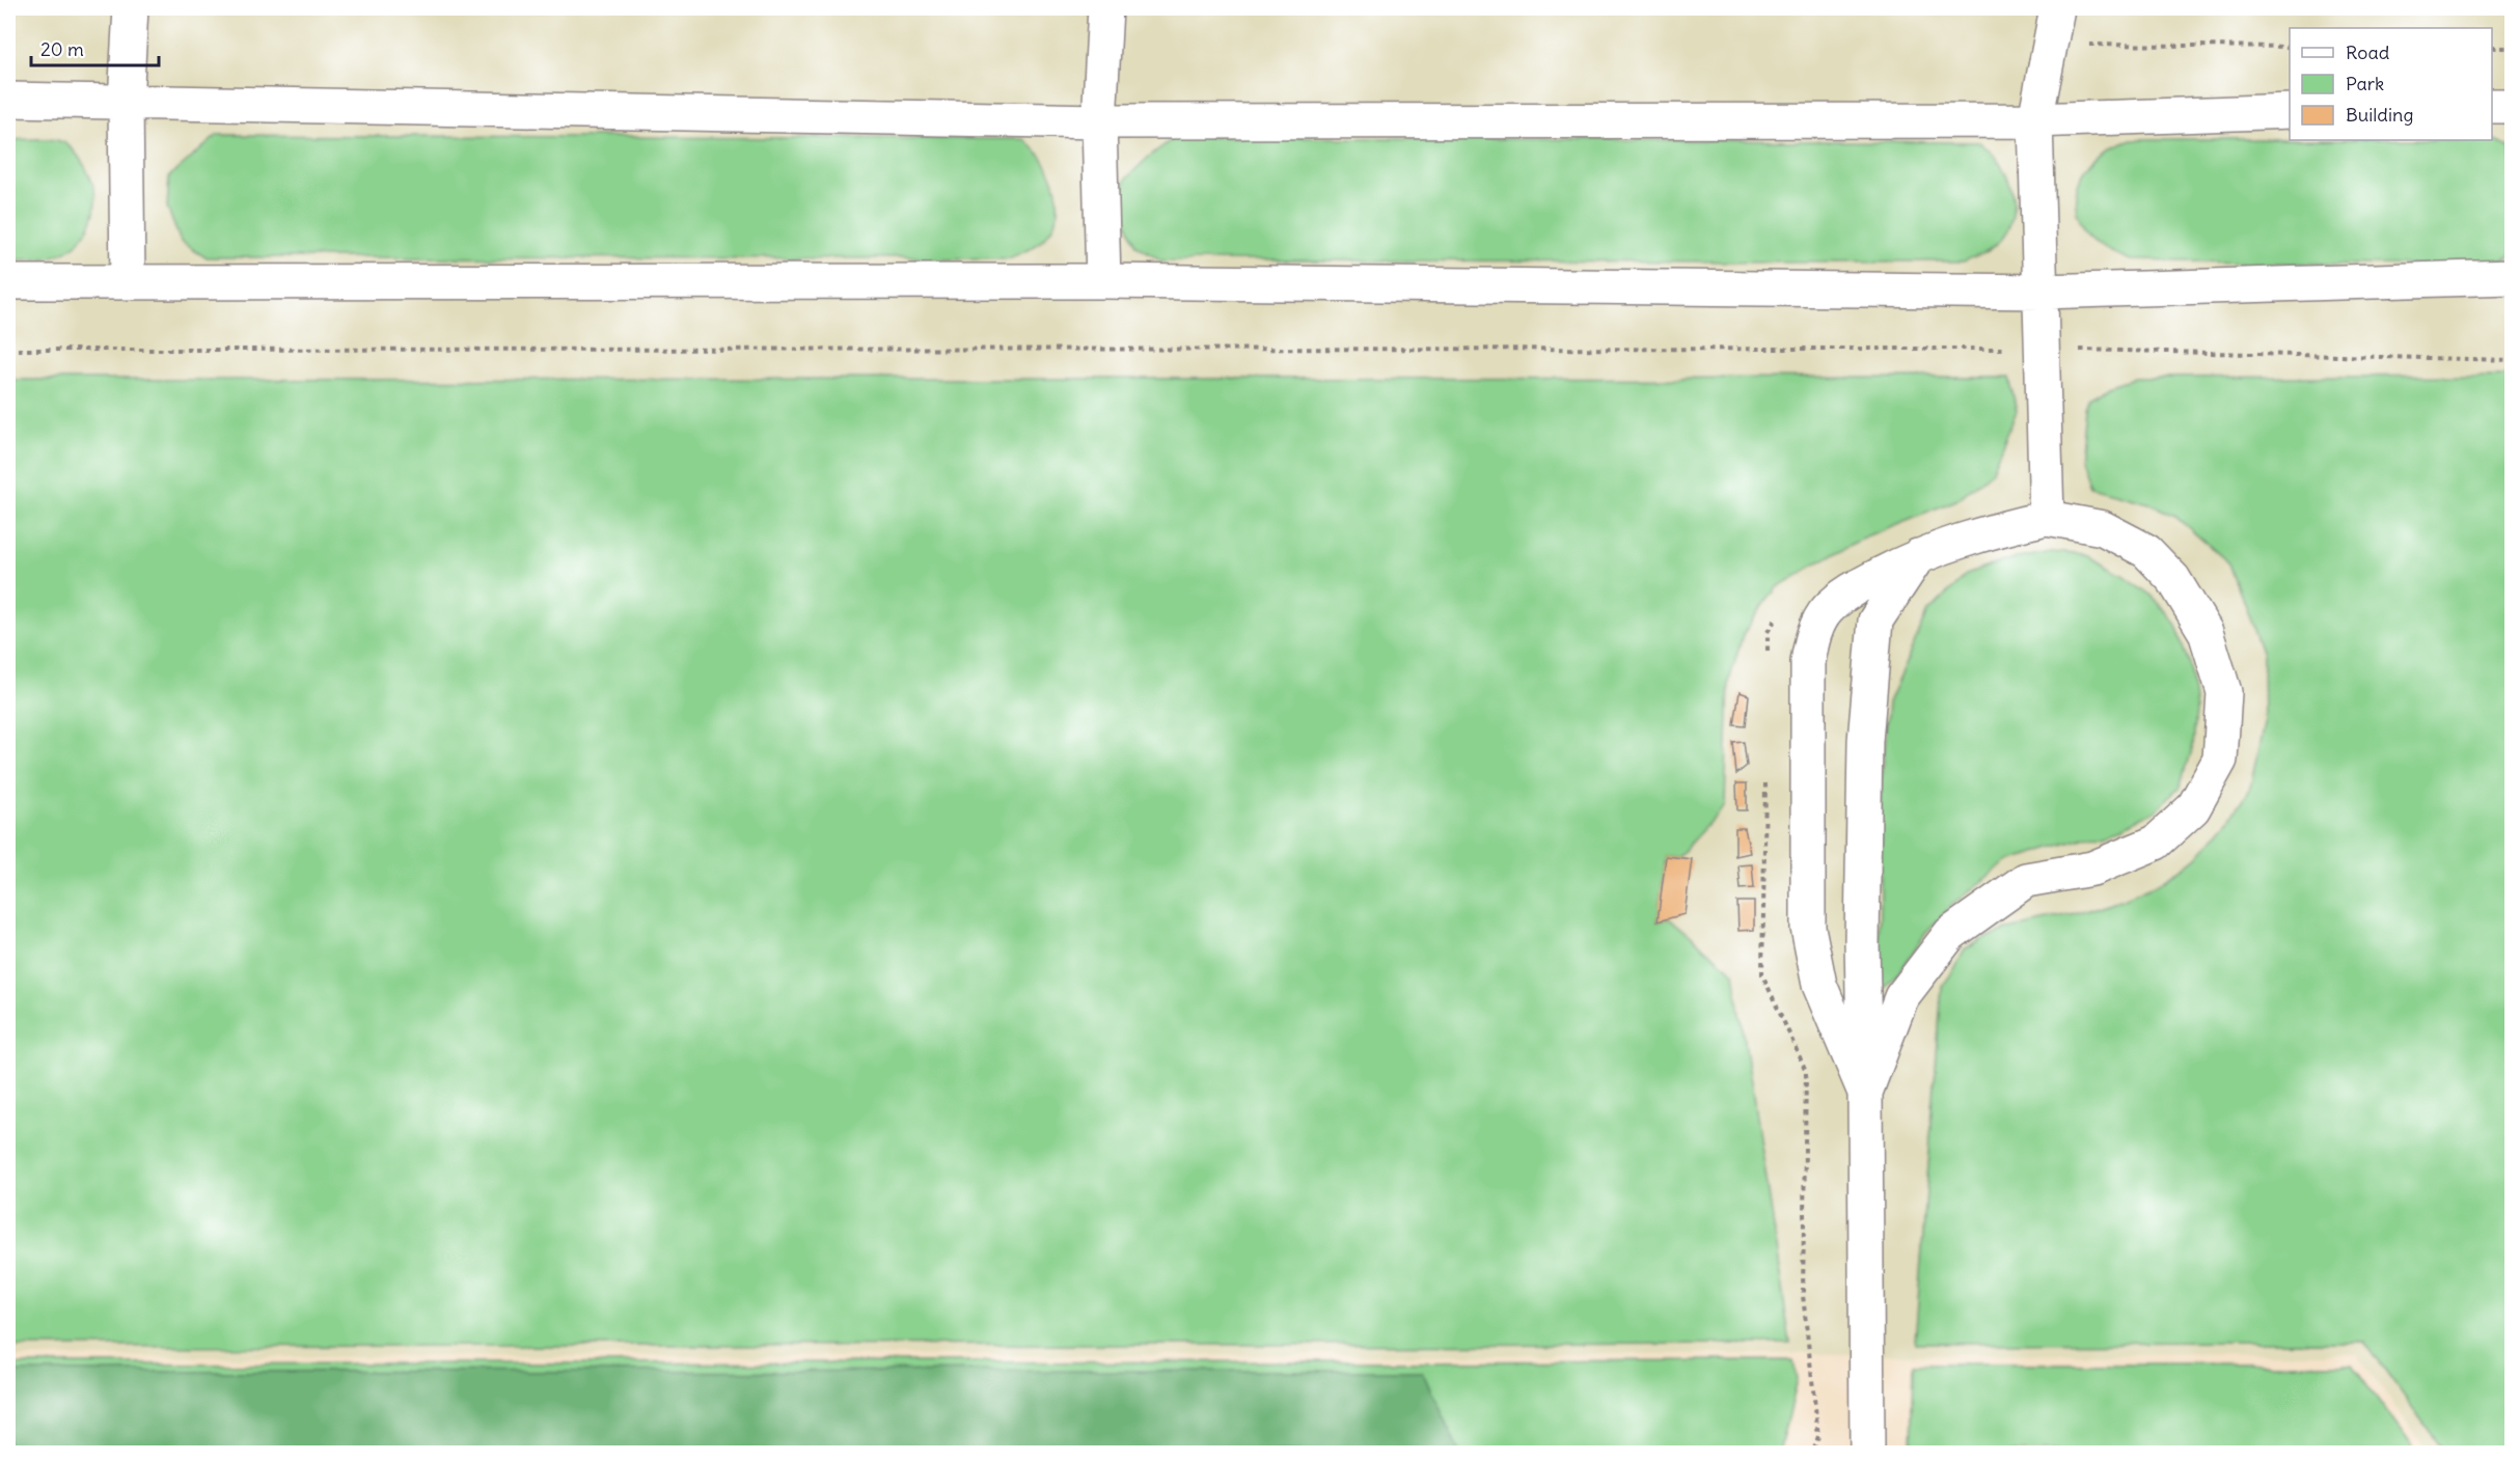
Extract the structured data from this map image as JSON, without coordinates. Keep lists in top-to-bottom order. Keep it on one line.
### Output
{"legend":["Road","Park","Building"],"scale_bar":"20 m"}
